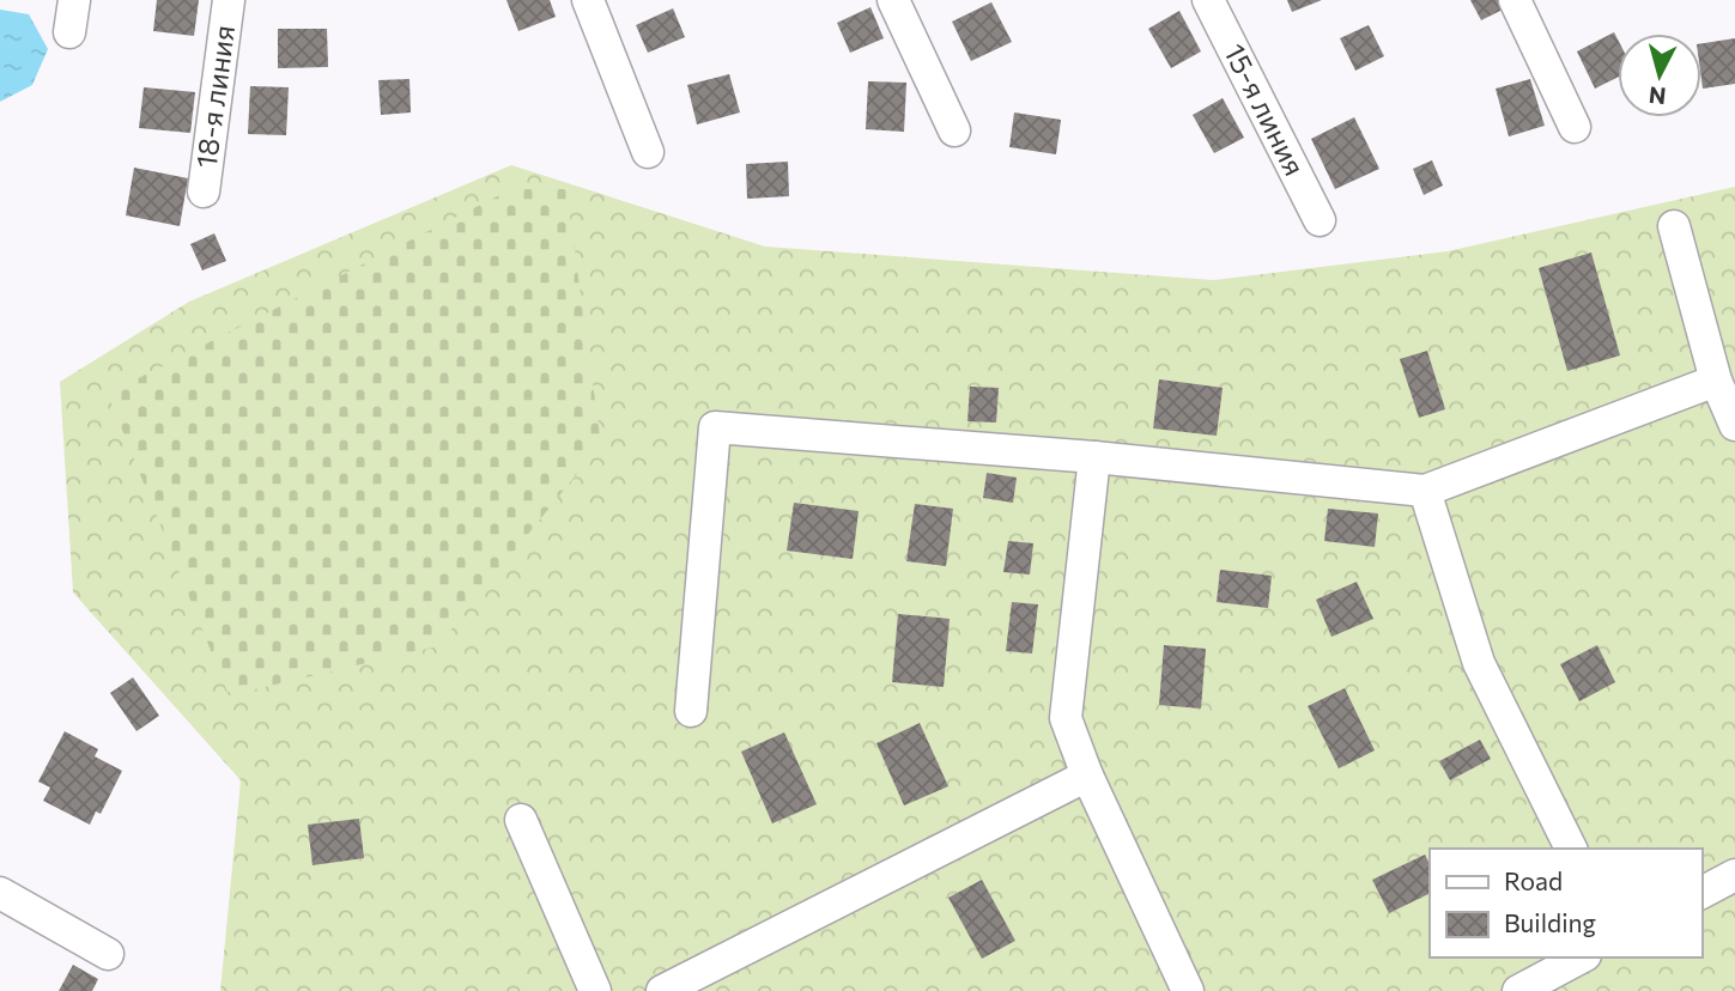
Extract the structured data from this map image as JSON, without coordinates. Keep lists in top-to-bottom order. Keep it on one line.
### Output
{"streets":{"street":["18-я линия","15-я линия"]},"legend":["Road","Building"],"north":"bottom"}
